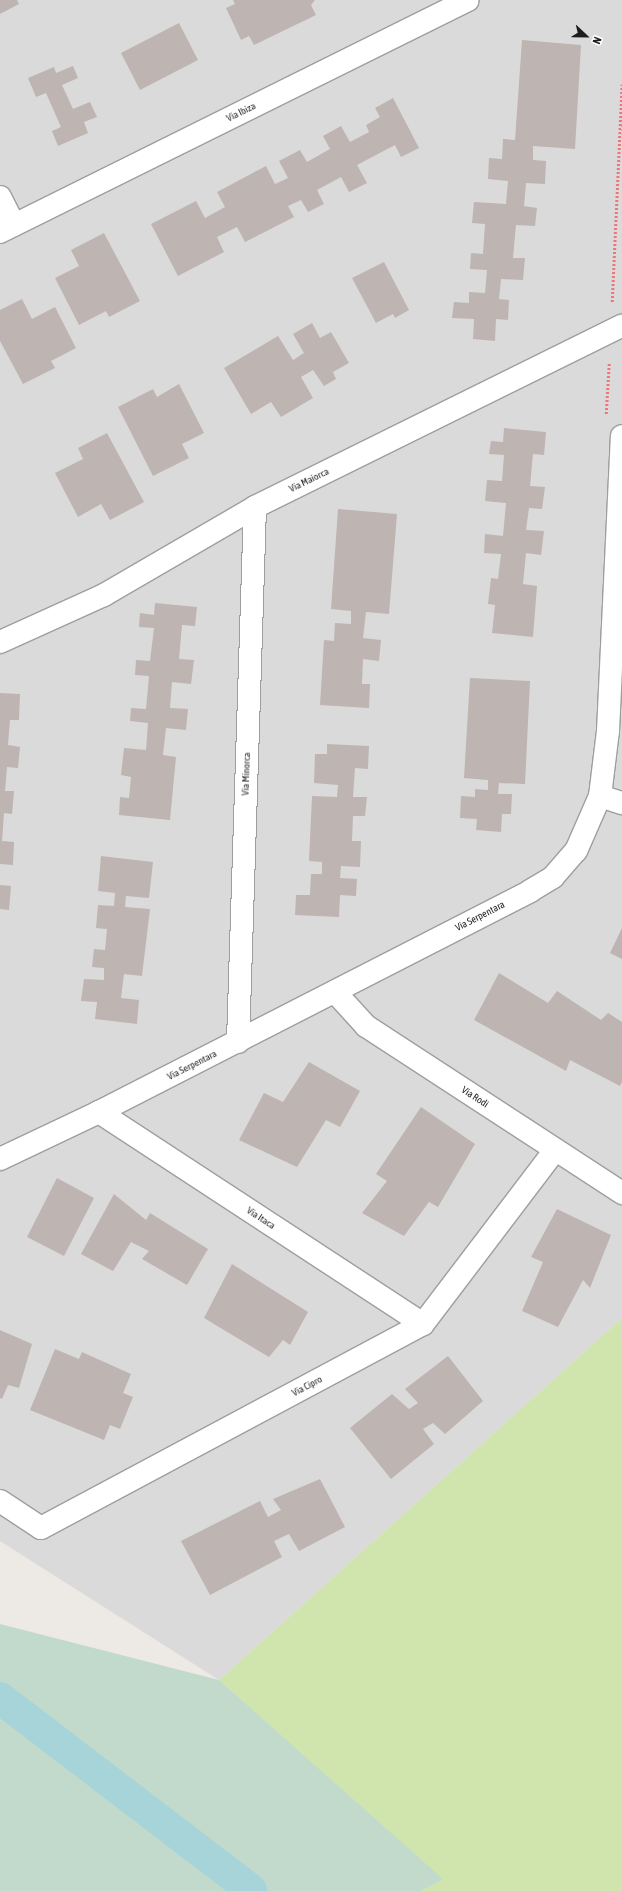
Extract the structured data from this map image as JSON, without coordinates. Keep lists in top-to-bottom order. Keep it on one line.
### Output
{"streets":{"street":["Via Ibiza","Via Maiorca","Via Minorca","Via Serpentara","Via Rodi","Via Itaca","Via Cipro"]},"crossings":[["Via Maiorca","Via Minorca"],["Via Minorca","Via Serpentara"],["Via Serpentara","Via Rodi"],["Via Serpentara","Via Itaca"],["Via Rodi","Via Cipro"],["Via Itaca","Via Cipro"]],"north":"right"}
